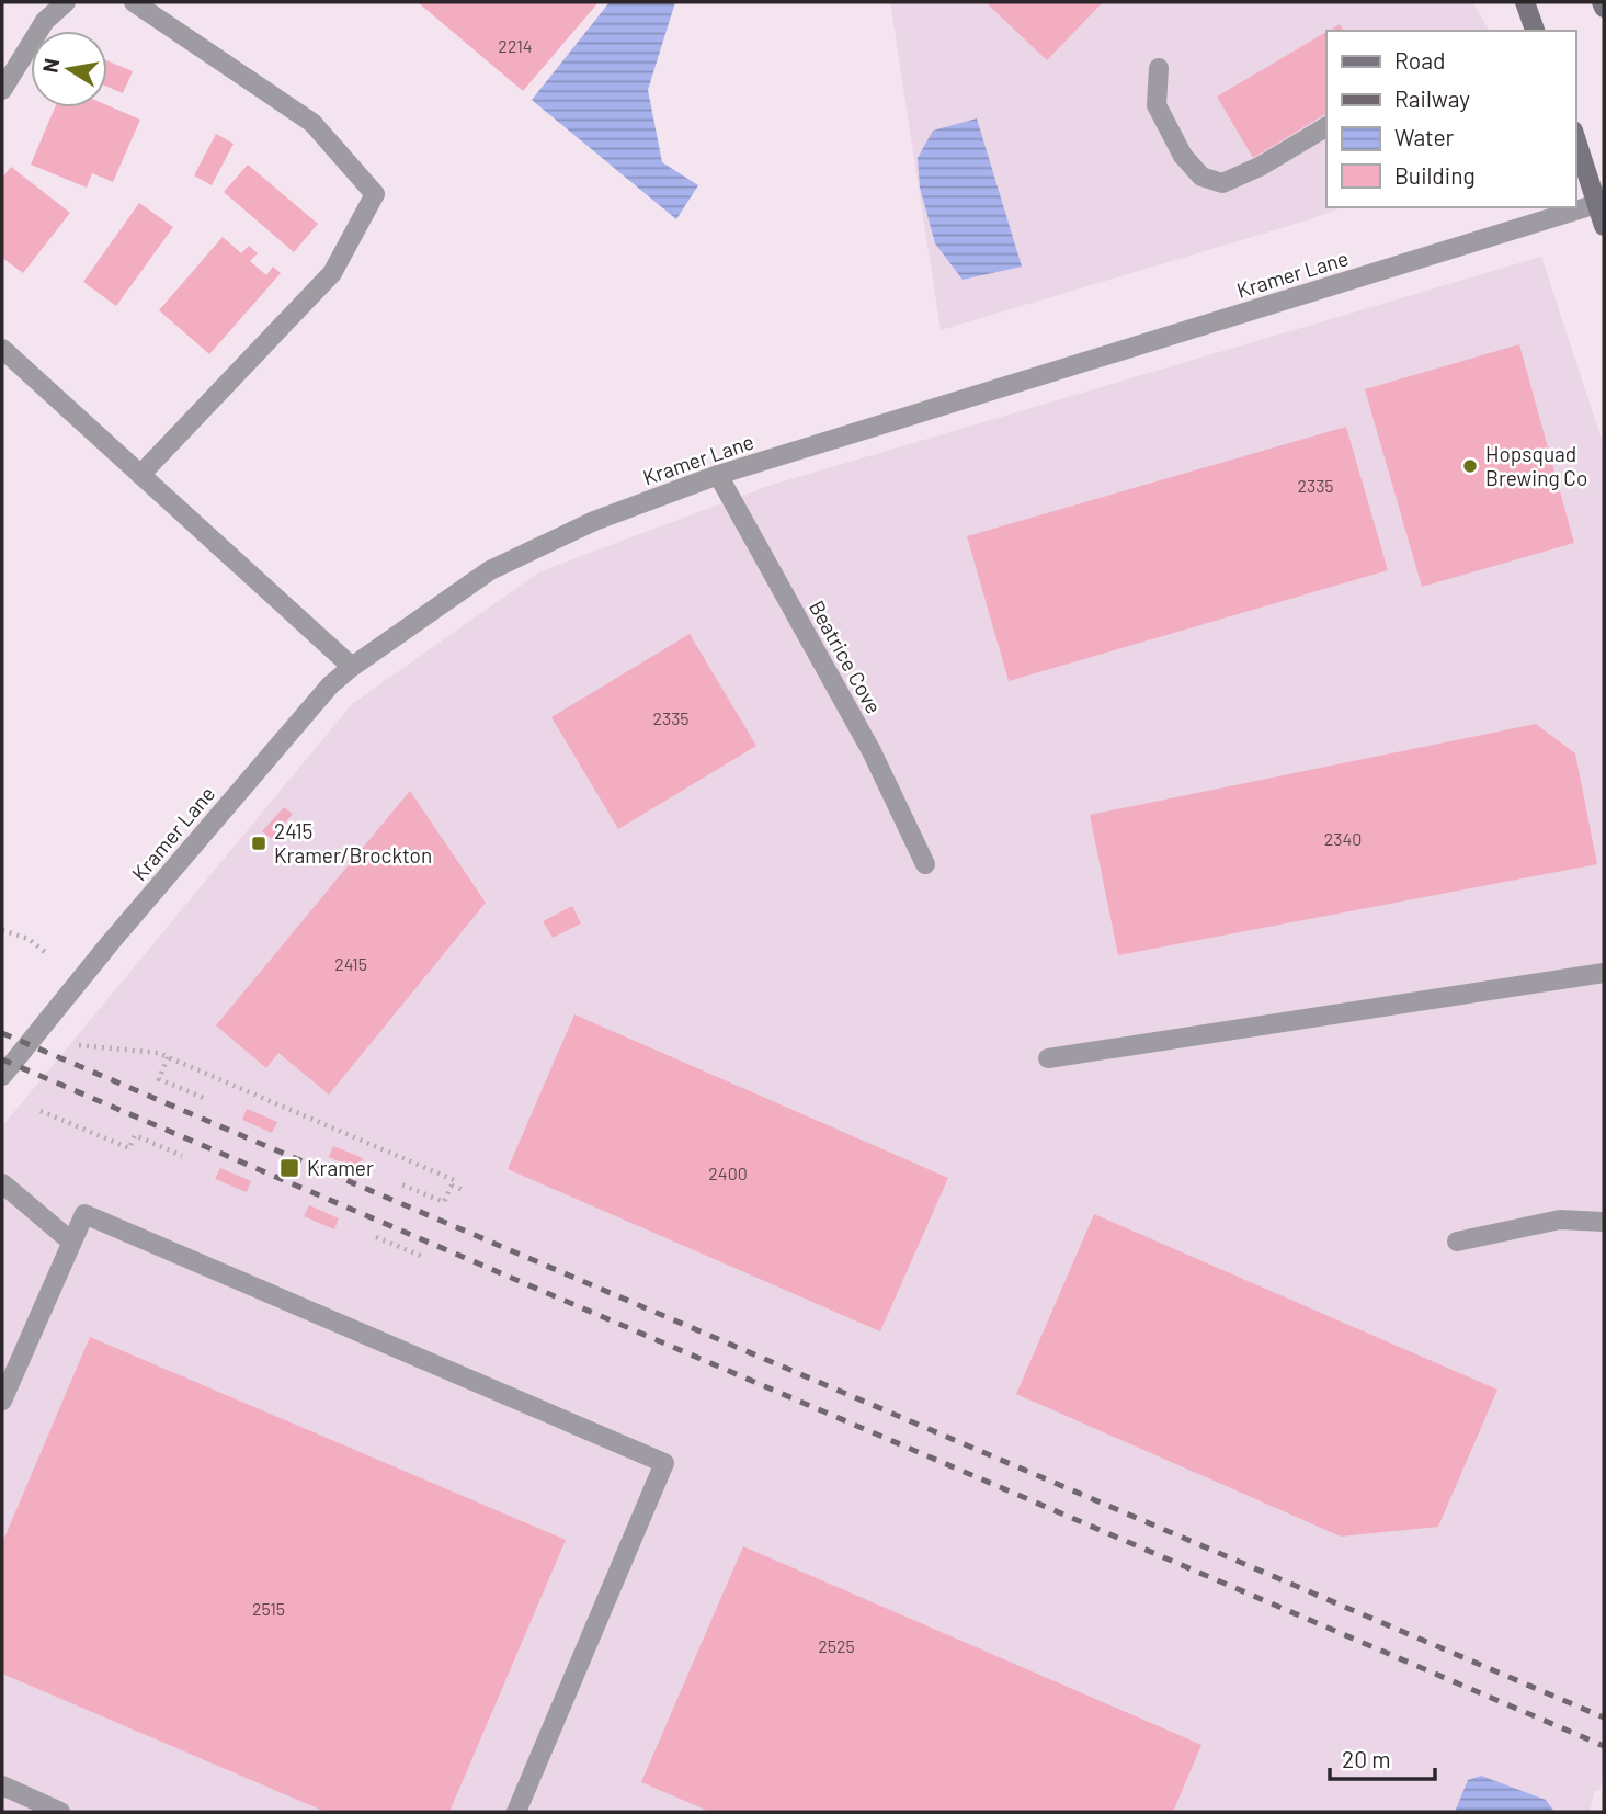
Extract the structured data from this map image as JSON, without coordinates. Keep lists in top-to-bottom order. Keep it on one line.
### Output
{"streets":{"street":["Kramer Lane","Beatrice Cove"]},"crossings":[["Kramer Lane","Beatrice Cove"]],"places":{"other":["Hopsquad Brewing Co"],"transit":["2415 Kramer/Brockton","Kramer"]},"house_numbers":["2214","2335","2335","2340","2415","2400","2515","2525"],"legend":["Road","Railway","Water","Building"],"scale_bar":"20 m","north":"left"}
